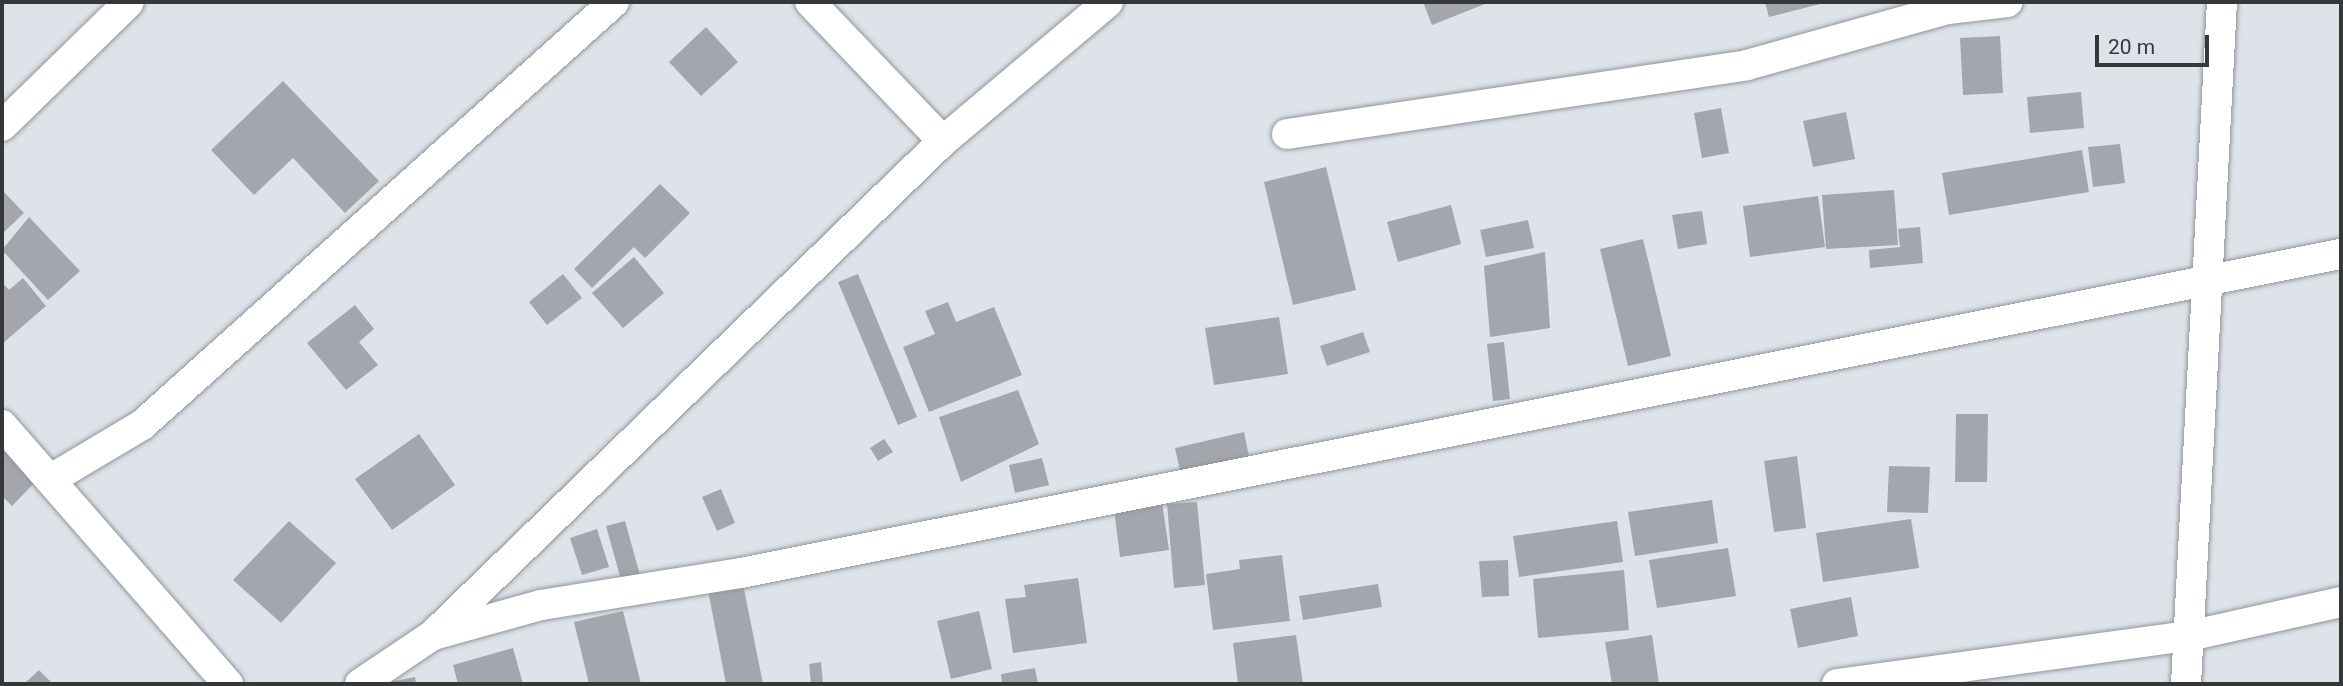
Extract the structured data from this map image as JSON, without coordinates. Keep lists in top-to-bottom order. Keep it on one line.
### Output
{"scale_bar":"20 m"}
